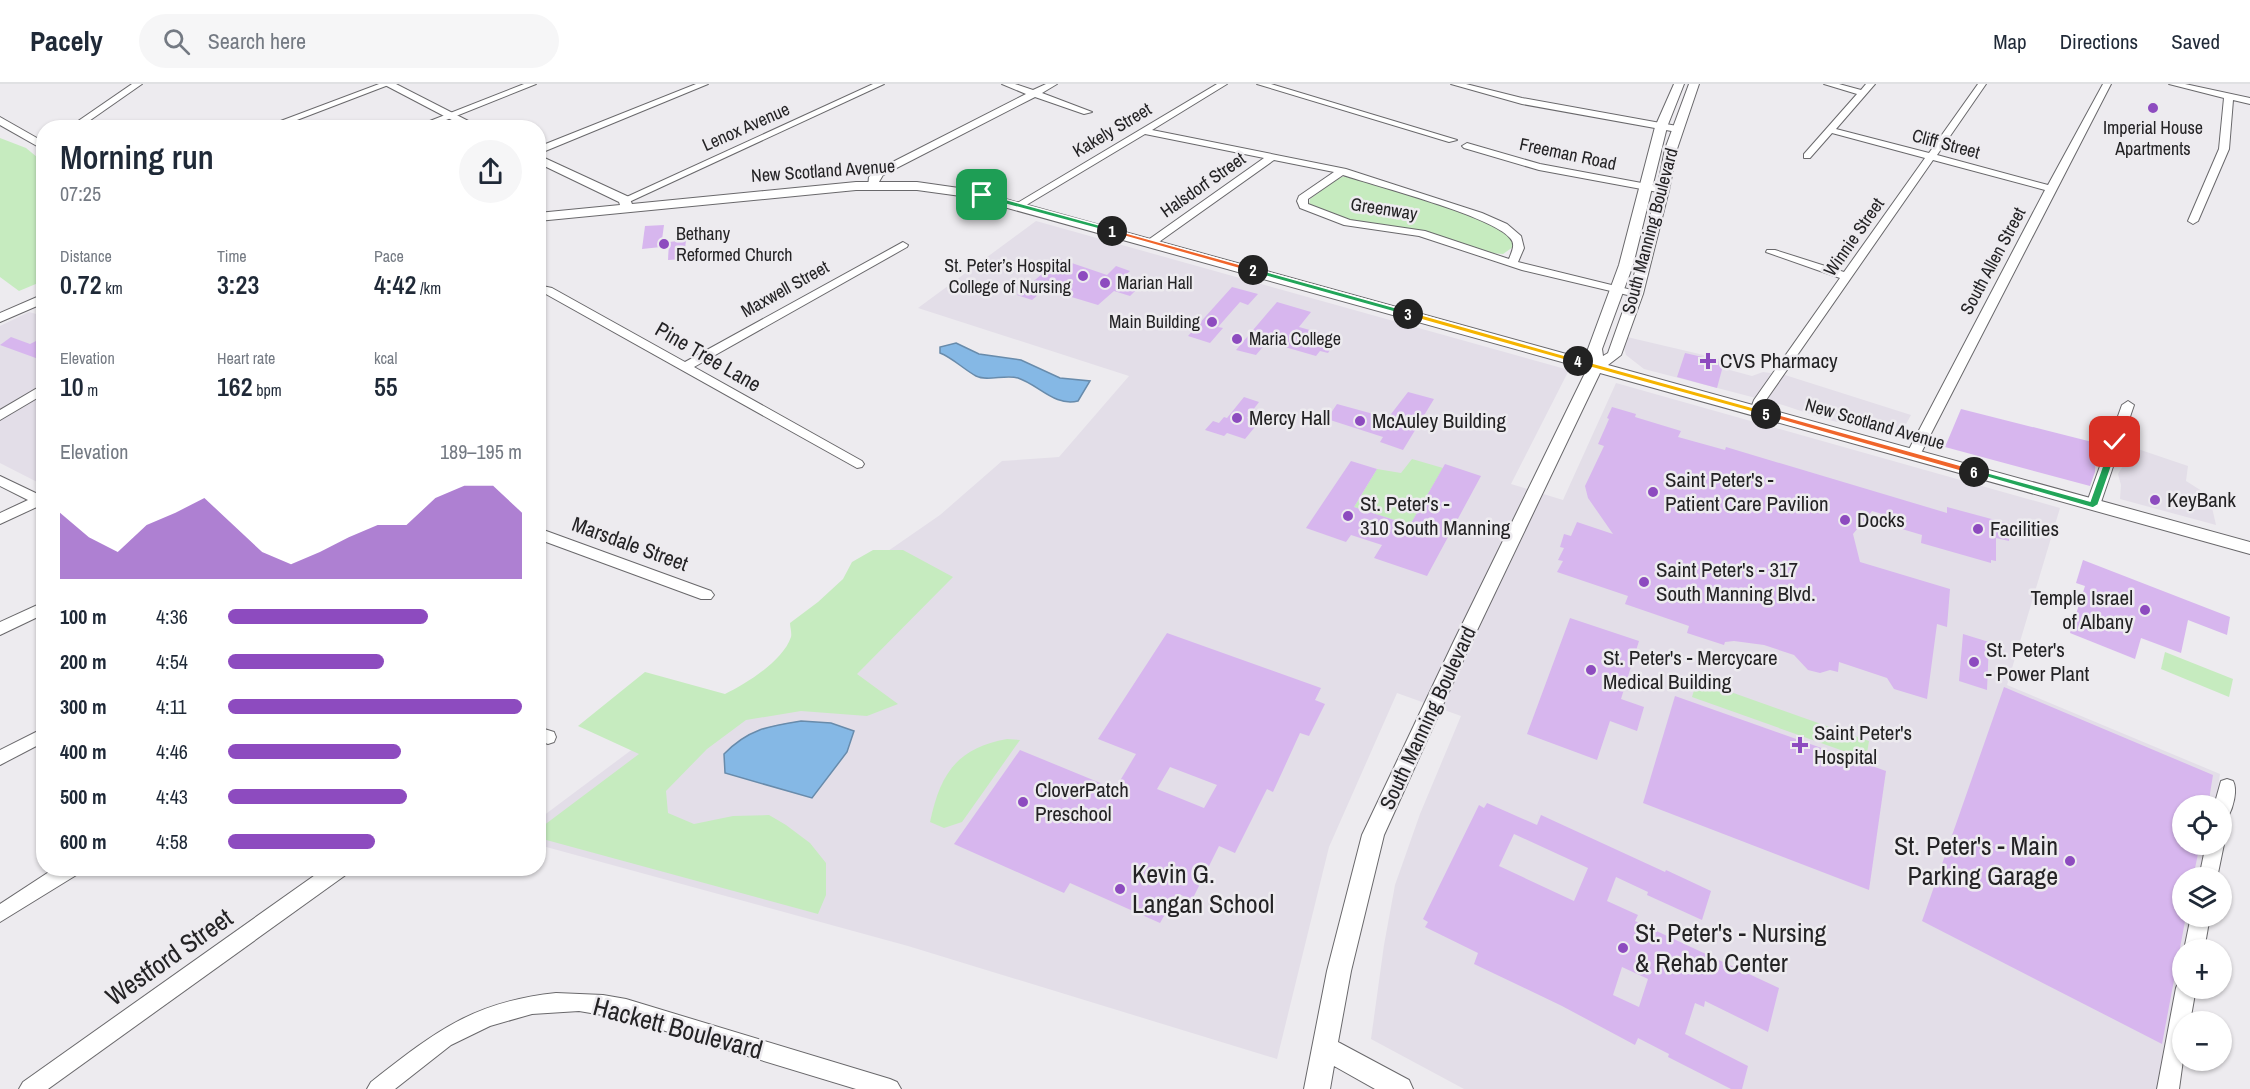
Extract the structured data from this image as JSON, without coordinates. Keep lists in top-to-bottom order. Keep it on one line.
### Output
{"streets":{"street":["Lenox Avenue","Kakely Street","Cliff Street","Freeman Road","New Scotland Avenue","Halsdorf Street","Greenway","South Manning Boulevard","Winnie Street","South Allen Street","Maxwell Street","Pine Tree Lane","Marsdale Street","Westford Street","Hackett Boulevard"]},"crossings":[["Lenox Avenue","New Scotland Avenue"],["Kakely Street","New Scotland Avenue"],["Kakely Street","Greenway"],["Cliff Street","Winnie Street"],["Cliff Street","South Allen Street"],["Freeman Road","South Manning Boulevard"],["New Scotland Avenue","Halsdorf Street"],["New Scotland Avenue","South Manning Boulevard"],["New Scotland Avenue","Winnie Street"],["New Scotland Avenue","South Allen Street"],["Halsdorf Street","Greenway"],["Greenway","South Manning Boulevard"],["Maxwell Street","Pine Tree Lane"]],"places":{"other":["Imperial House Apartments","Bethany Reformed Church","St. Peter’s Hospital College of Nursing","Marian Hall","Main Building","Maria College","Mercy Hall","McAuley Building","Saint Peter's - Patient Care Pavilion","KeyBank","St. Peter's - 310 South Manning","Docks","Facilities","Saint Peter's - 317 South Manning Blvd.","Temple Israel of Albany","St. Peter's - Power Plant","St. Peter's - Mercycare Medical Building","CloverPatch Preschool","St. Peter's - Main Parking Garage","Kevin G. Langan School","St. Peter's - Nursing & Rehab Center"],"health":["CVS Pharmacy","Saint Peter's Hospital"]},"page":{"header":"Pacely","search":"Search here","nav":["Map","Directions","Saved"],"heading":["Morning run","07:25"],"pins":["1","2","3","4","5","6"],"stats":[["Distance","0.72 km"],["Time","3:23"],["Pace","4:42 /km"],["Elevation","10 m"],["Heart rate","162 bpm"],["kcal","55"]],"chart":["Elevation","189–195 m"],"list":[{"name":"100 m","note":"4:36"},{"name":"200 m","note":"4:54"},{"name":"300 m","note":"4:11"},{"name":"400 m","note":"4:46"},{"name":"500 m","note":"4:43"},{"name":"600 m","note":"4:58"}],"map_buttons":["+","−"]}}
